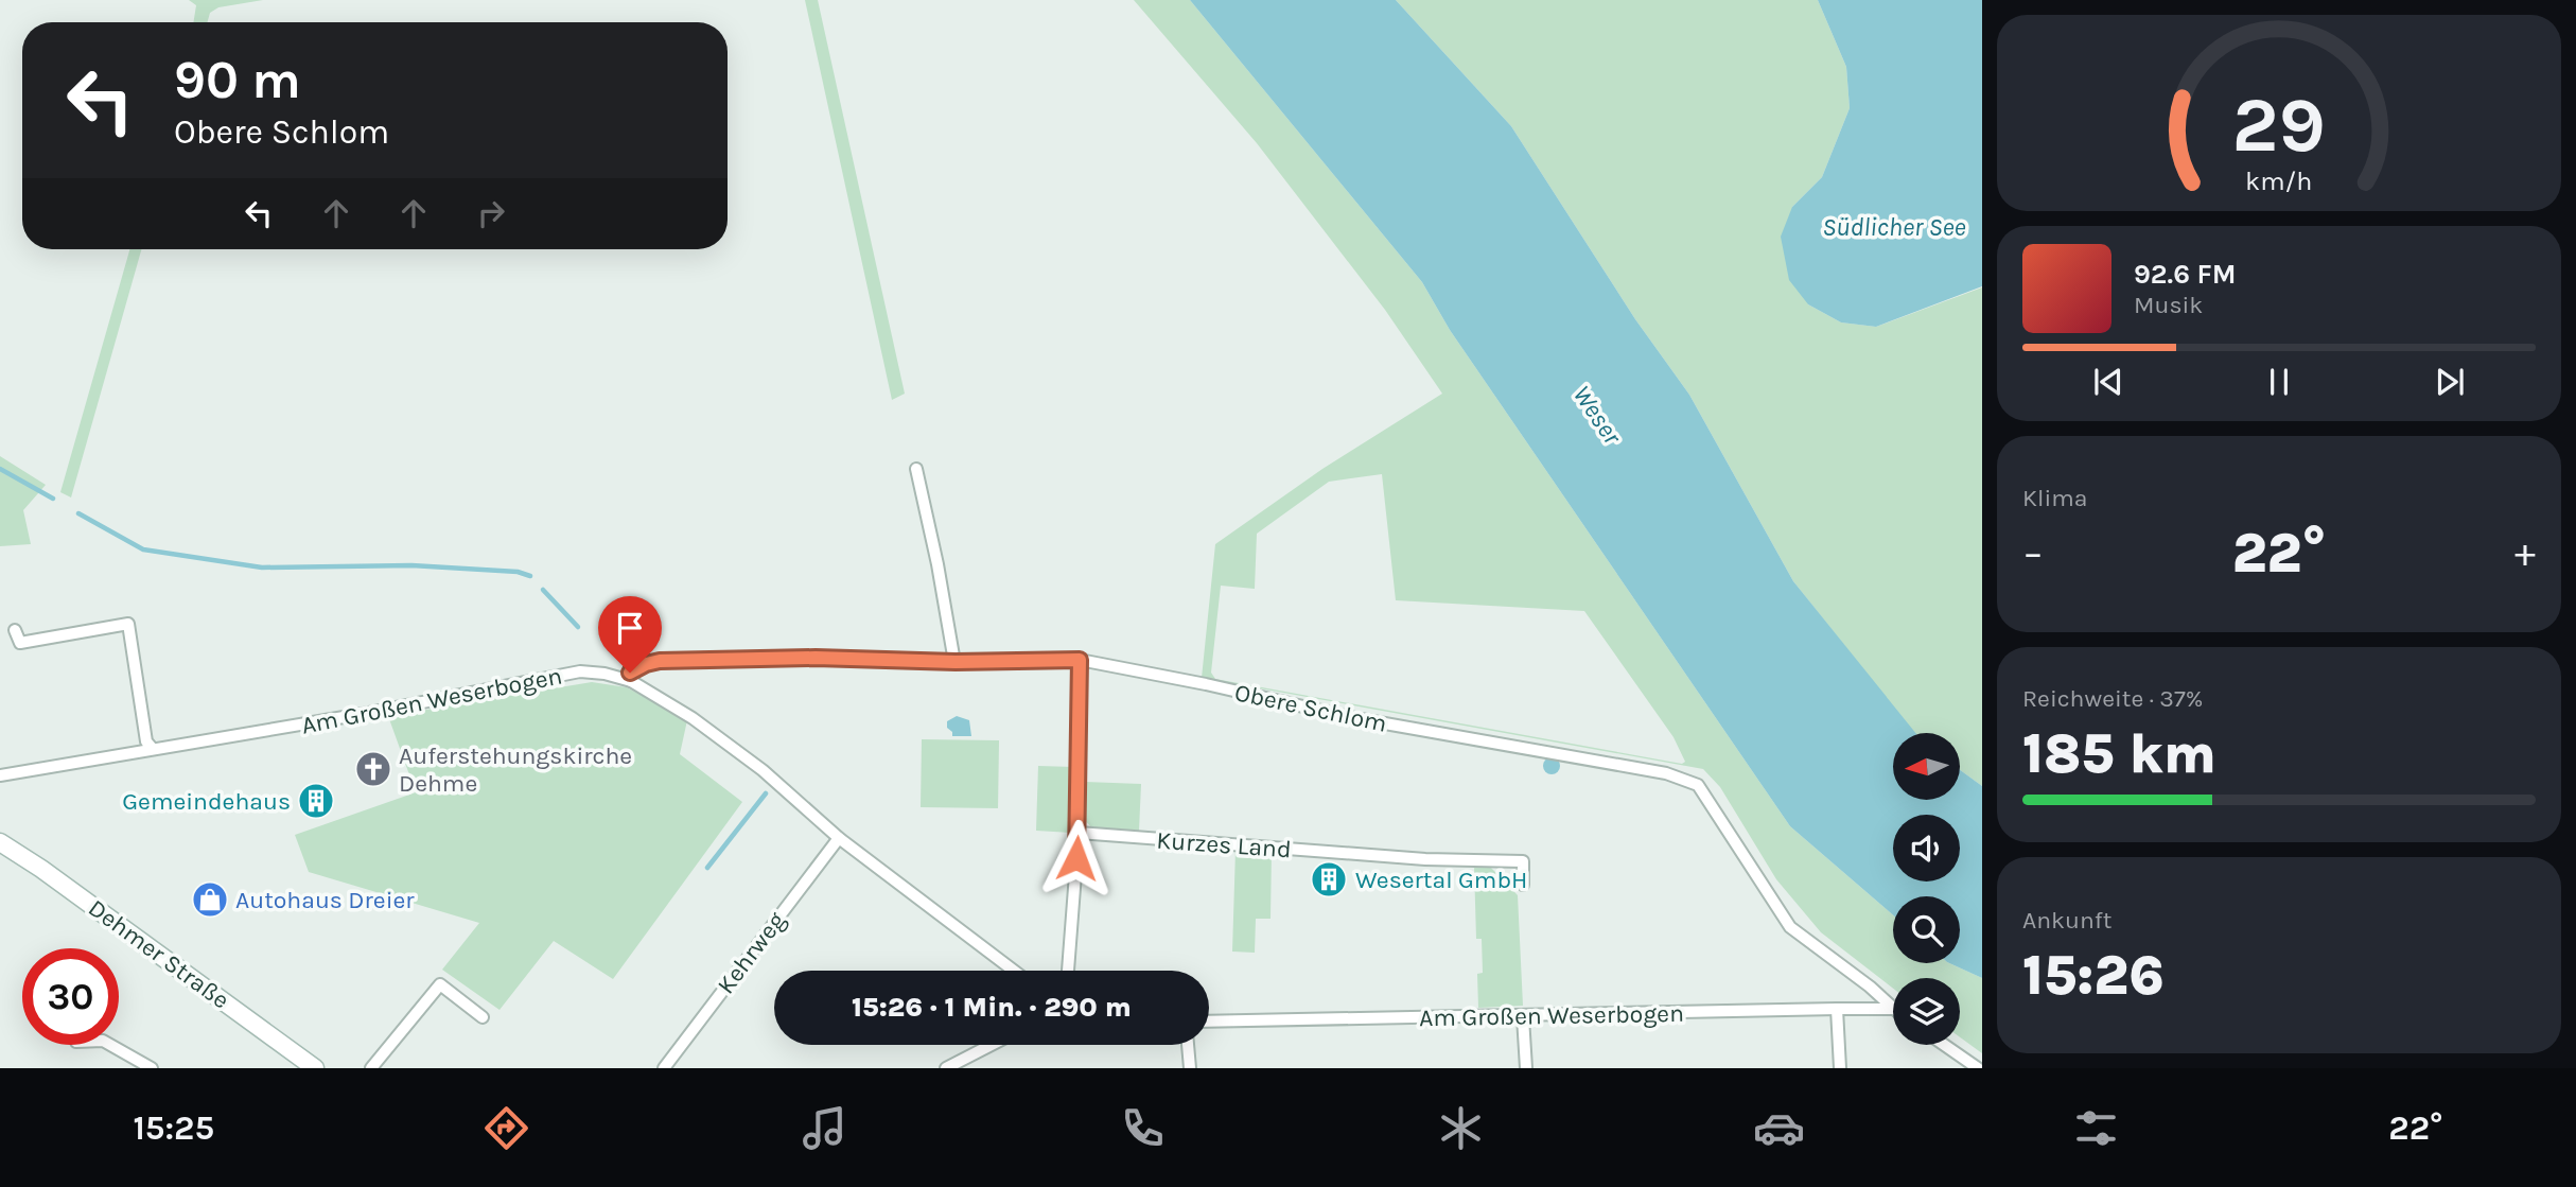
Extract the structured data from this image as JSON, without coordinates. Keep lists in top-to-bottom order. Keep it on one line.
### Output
{"streets":{"street":["Am Großen Weserbogen","Obere Schlom","Kurzes Land","Kehrweg","Dehmer Straße"]},"crossings":[["Am Großen Weserbogen","Obere Schlom"],["Am Großen Weserbogen","Kehrweg"]],"water":["Südlicher See","Weser"],"places":{"church":["Auferstehungskirche Dehme"],"building":["Gemeindehaus","Wesertal GmbH"],"shop":["Autohaus Dreier"]},"north":"left","page":{"turn":["90 m","Obere Schlom"],"song":["92.6 FM","Musik"],"tile":["Klima",["Reichweite · 37%","185 km"],["Ankunft","15:26"]],"heat":["−","22°","+"],"limit":"30","trip":"15:26 · 1 Min. · 290 m","tabs":["15:25","22°"],"gauge":["29","km/h"]}}
